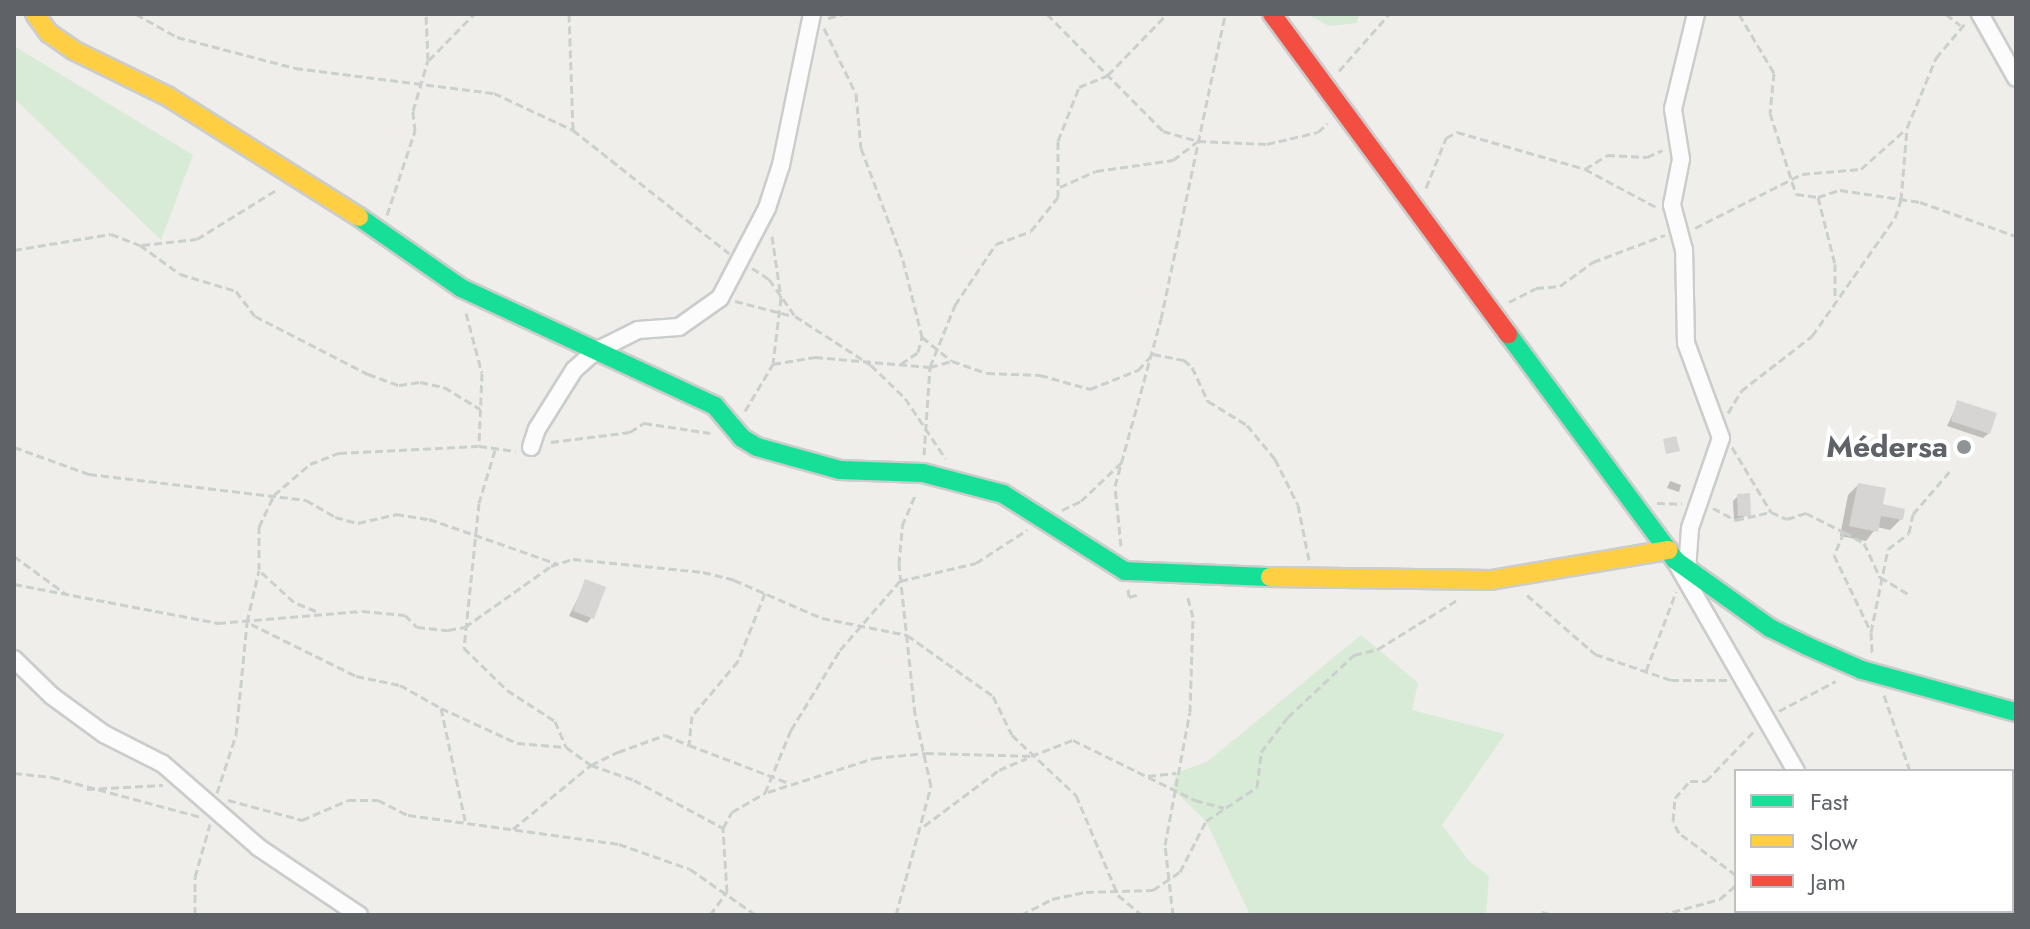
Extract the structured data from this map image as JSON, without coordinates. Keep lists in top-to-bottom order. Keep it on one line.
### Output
{"places":["Médersa"],"legend":["Fast","Slow","Jam"]}
